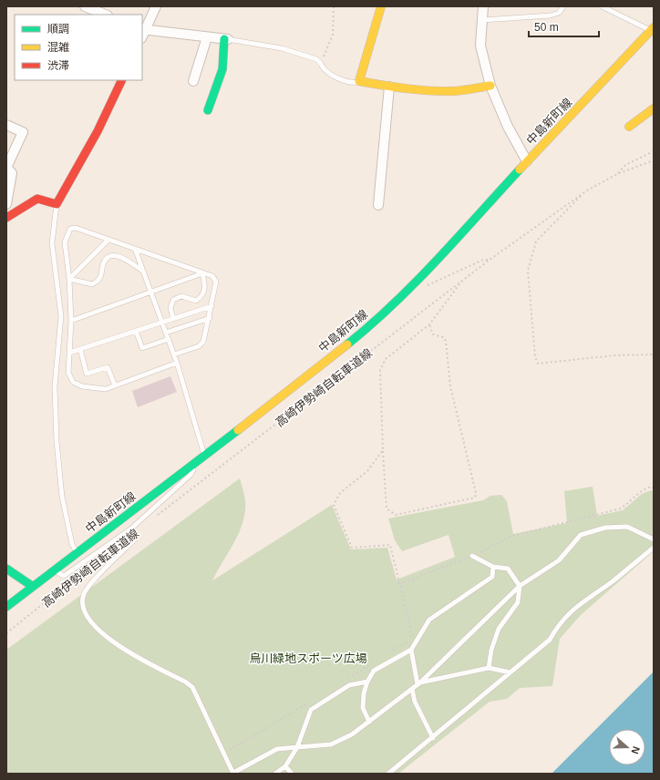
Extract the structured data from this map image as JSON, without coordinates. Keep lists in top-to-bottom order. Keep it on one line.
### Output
{"streets":{"main road":["中島新町線"],"path":["高崎伊勢崎自転車道線"]},"parks":["烏川緑地スポーツ広場"],"legend":["順調","混雑","渋滞"],"scale_bar":"50 m","north":"right"}
